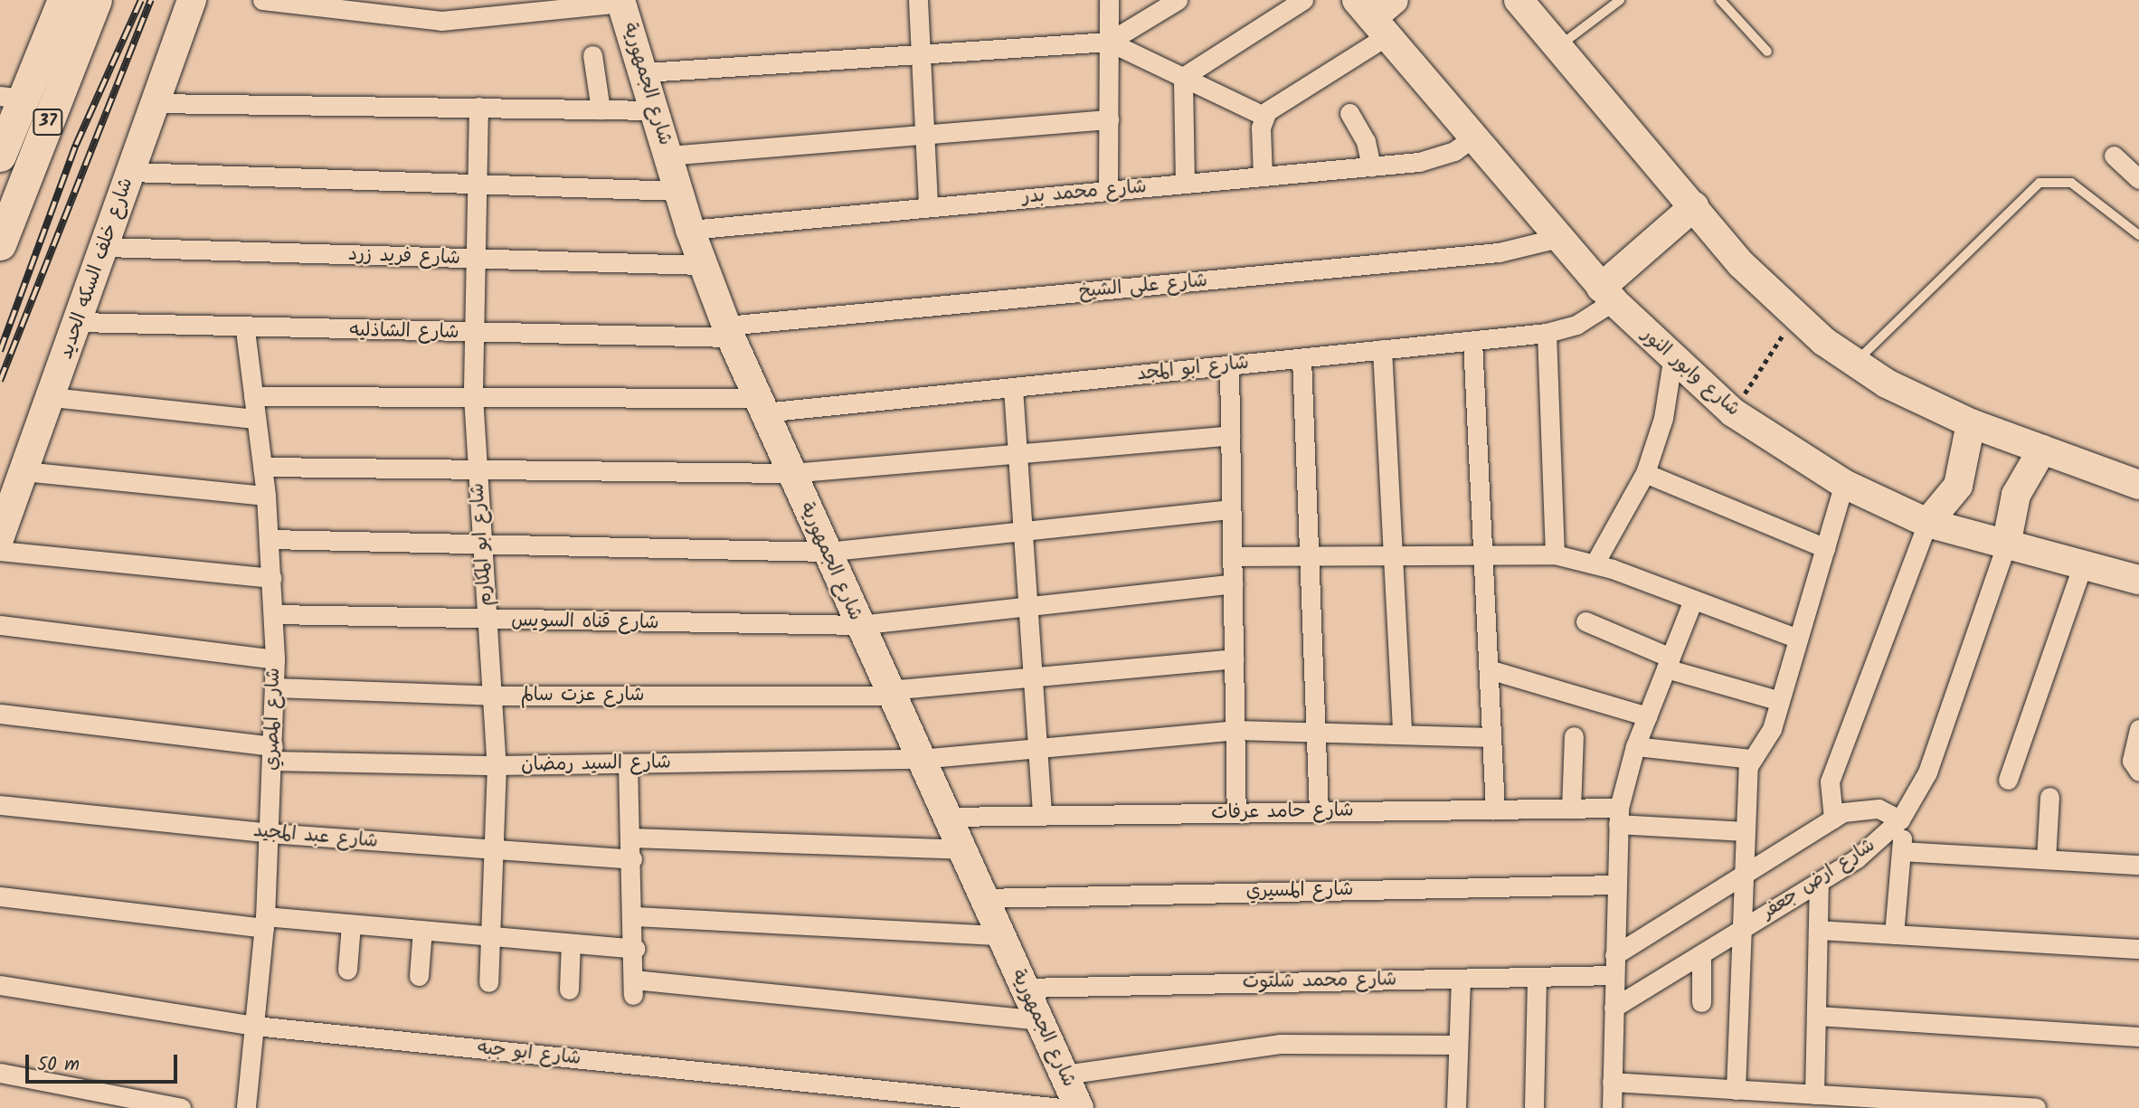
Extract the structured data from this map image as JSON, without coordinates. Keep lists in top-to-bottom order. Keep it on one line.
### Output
{"streets":{"main road":["شارع الجمهورية","37","شارع خلف السكه الحديد","شارع وابور النور"],"street":["شارع محمد بدر","شارع فريد زرد","شارع على الشيخ","شارع الشاذليه","شارع ابو المجد","شارع ابو المكارم","شارع قناه السويس","شارع عزت سالم","شارع المصري","شارع السيد رمضان","شارع حامد عرفات","شارع عبد المجيد","شارع ارض جعفر","شارع المسيري","شارع محمد شلتوت","شارع ابو جبه"]},"crossings":[["شارع الجمهورية","شارع محمد بدر"],["شارع الجمهورية","شارع فريد زرد"],["شارع الجمهورية","شارع على الشيخ"],["شارع الجمهورية","شارع الشاذليه"],["شارع الجمهورية","شارع ابو المجد"],["شارع الجمهورية","شارع قناه السويس"],["شارع الجمهورية","شارع عزت سالم"],["شارع الجمهورية","شارع السيد رمضان"],["شارع الجمهورية","شارع حامد عرفات"],["شارع الجمهورية","شارع المسيري"],["شارع الجمهورية","شارع محمد شلتوت"],["شارع محمد بدر","شارع وابور النور"],["شارع فريد زرد","شارع خلف السكه الحديد"],["شارع فريد زرد","شارع ابو المكارم"],["شارع خلف السكه الحديد","شارع الشاذليه"],["شارع على الشيخ","شارع الشاذليه"],["شارع على الشيخ","شارع وابور النور"],["شارع الشاذليه","شارع ابو المكارم"],["شارع الشاذليه","شارع المصري"],["شارع ابو المجد","شارع وابور النور"],["شارع ابو المجد","شارع ابو المكارم"],["شارع ابو المجد","شارع المصري"],["شارع ابو المكارم","شارع قناه السويس"],["شارع ابو المكارم","شارع عزت سالم"],["شارع ابو المكارم","شارع السيد رمضان"],["شارع ابو المكارم","شارع عبد المجيد"],["شارع قناه السويس","شارع المصري"],["شارع عزت سالم","شارع المصري"],["شارع المصري","شارع السيد رمضان"],["شارع المصري","شارع عبد المجيد"],["شارع المصري","شارع ابو جبه"]],"scale_bar":"50 m"}
